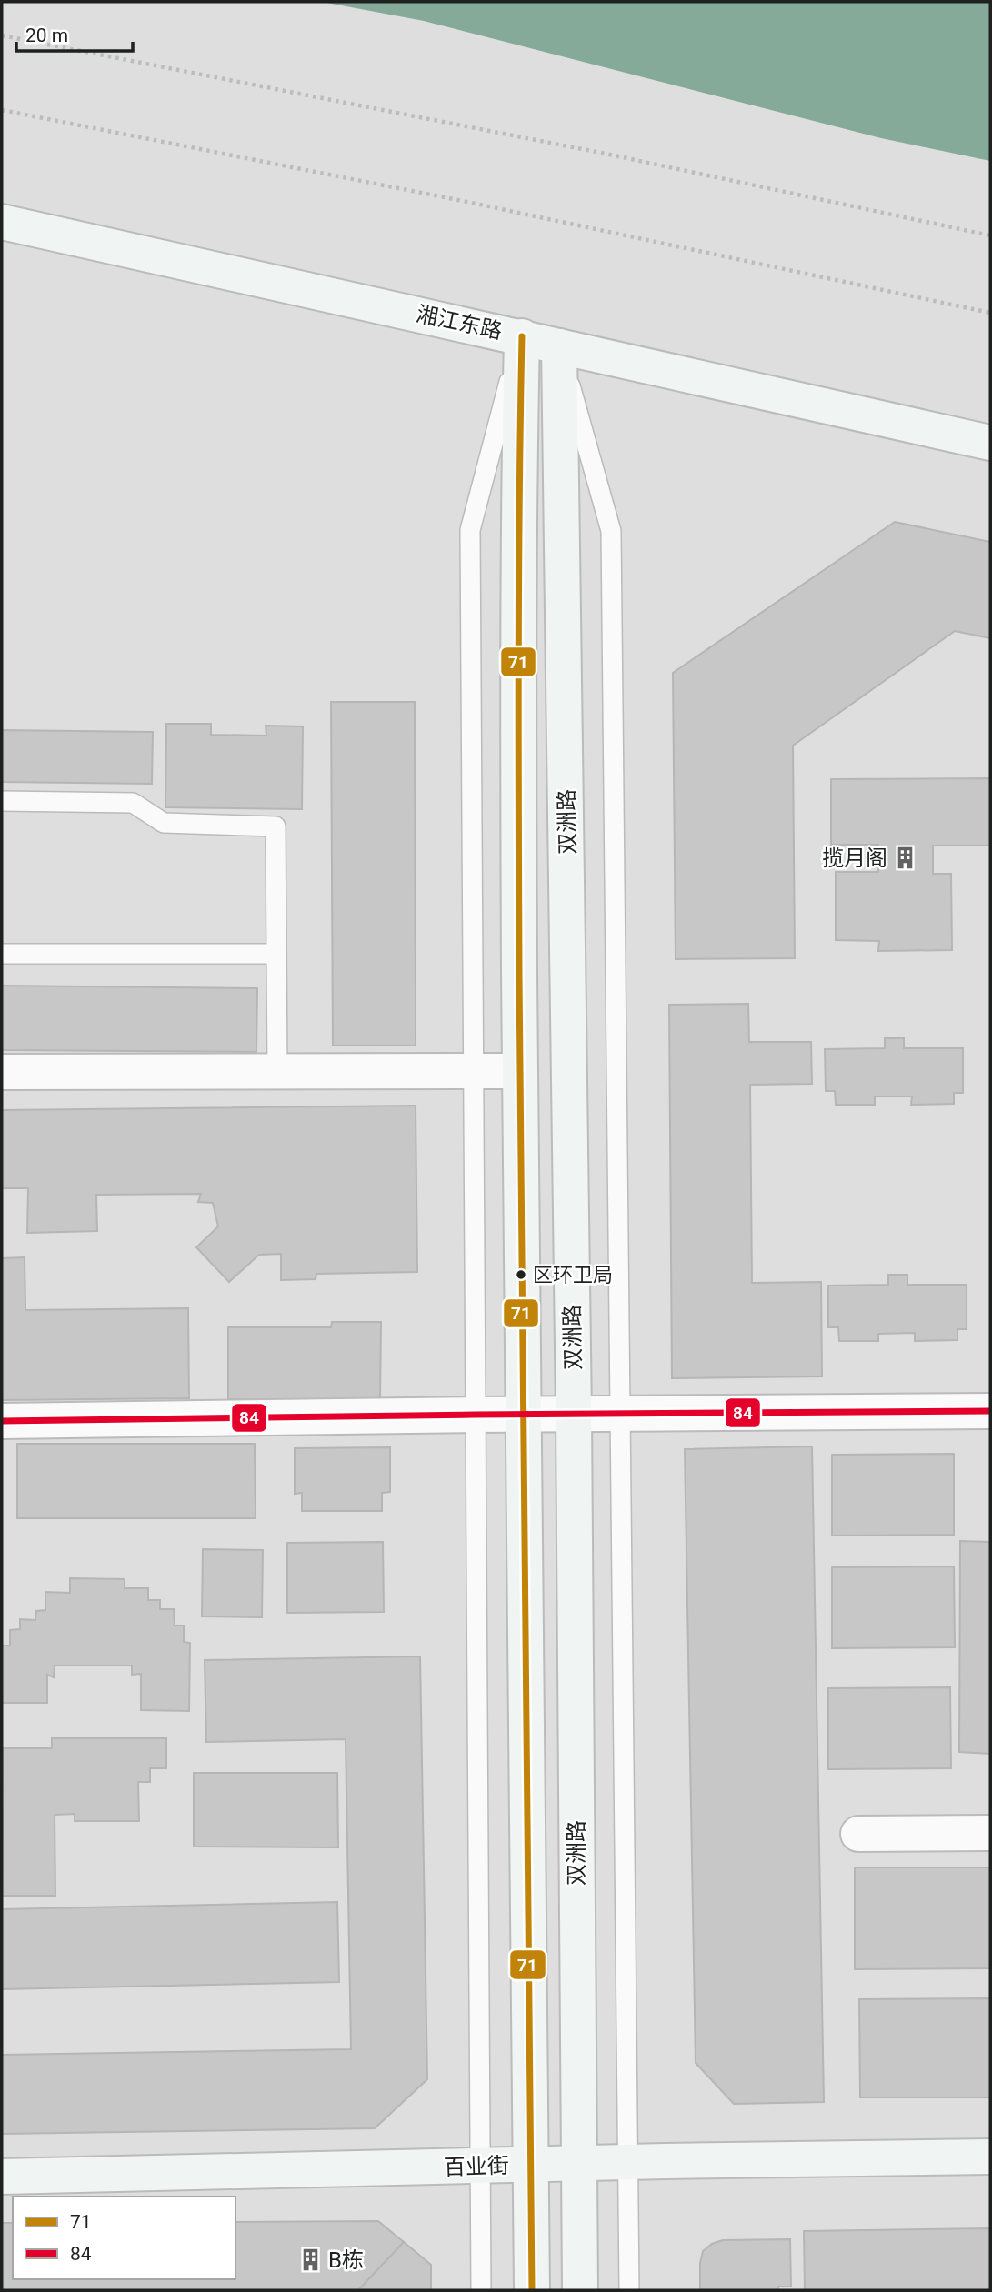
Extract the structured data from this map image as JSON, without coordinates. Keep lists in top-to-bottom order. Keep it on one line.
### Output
{"streets":{"main road":["湘江东路","双洲路","百业街"]},"crossings":[["湘江东路","双洲路"],["双洲路","百业街"]],"places":{"building":["揽月阁","B栋"],"other":["区环卫局"]},"lines":["transit line 71","transit line 84"],"legend":["71","84"],"scale_bar":"20 m"}
